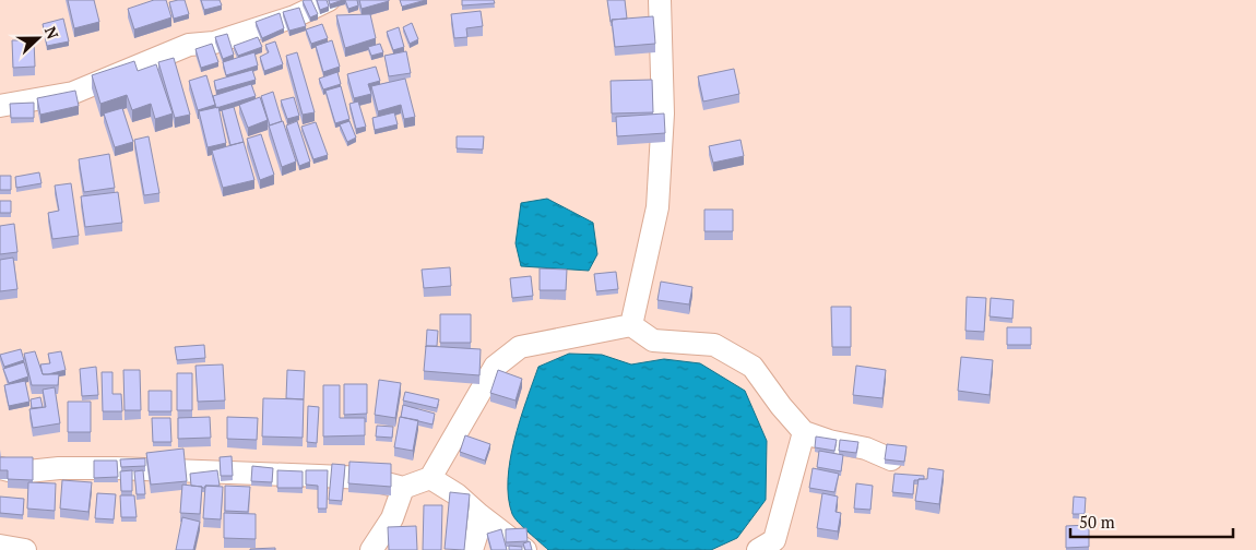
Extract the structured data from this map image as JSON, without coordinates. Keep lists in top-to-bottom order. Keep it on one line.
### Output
{"scale_bar":"50 m","north":"right"}
